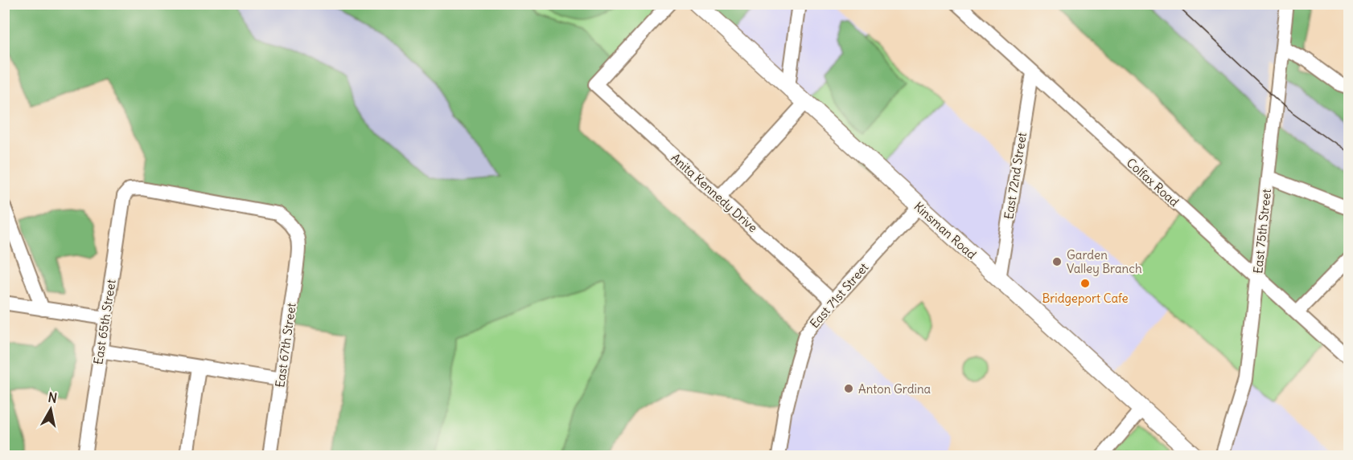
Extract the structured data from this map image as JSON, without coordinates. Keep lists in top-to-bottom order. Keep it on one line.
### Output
{"streets":{"main road":["Kinsman Road"],"street":["East 72nd Street","Colfax Road","Anita Kennedy Drive","East 75th Street","East 71st Street","East 65th Street","East 67th Street"]},"crossings":[["East 72nd Street","Colfax Road"],["East 72nd Street","Kinsman Road"],["Colfax Road","East 75th Street"],["Anita Kennedy Drive","East 71st Street"],["Kinsman Road","East 71st Street"],["East 65th Street","East 67th Street"]],"places":["Garden Valley Branch","Bridgeport Cafe","Anton Grdina"],"north":"top"}
